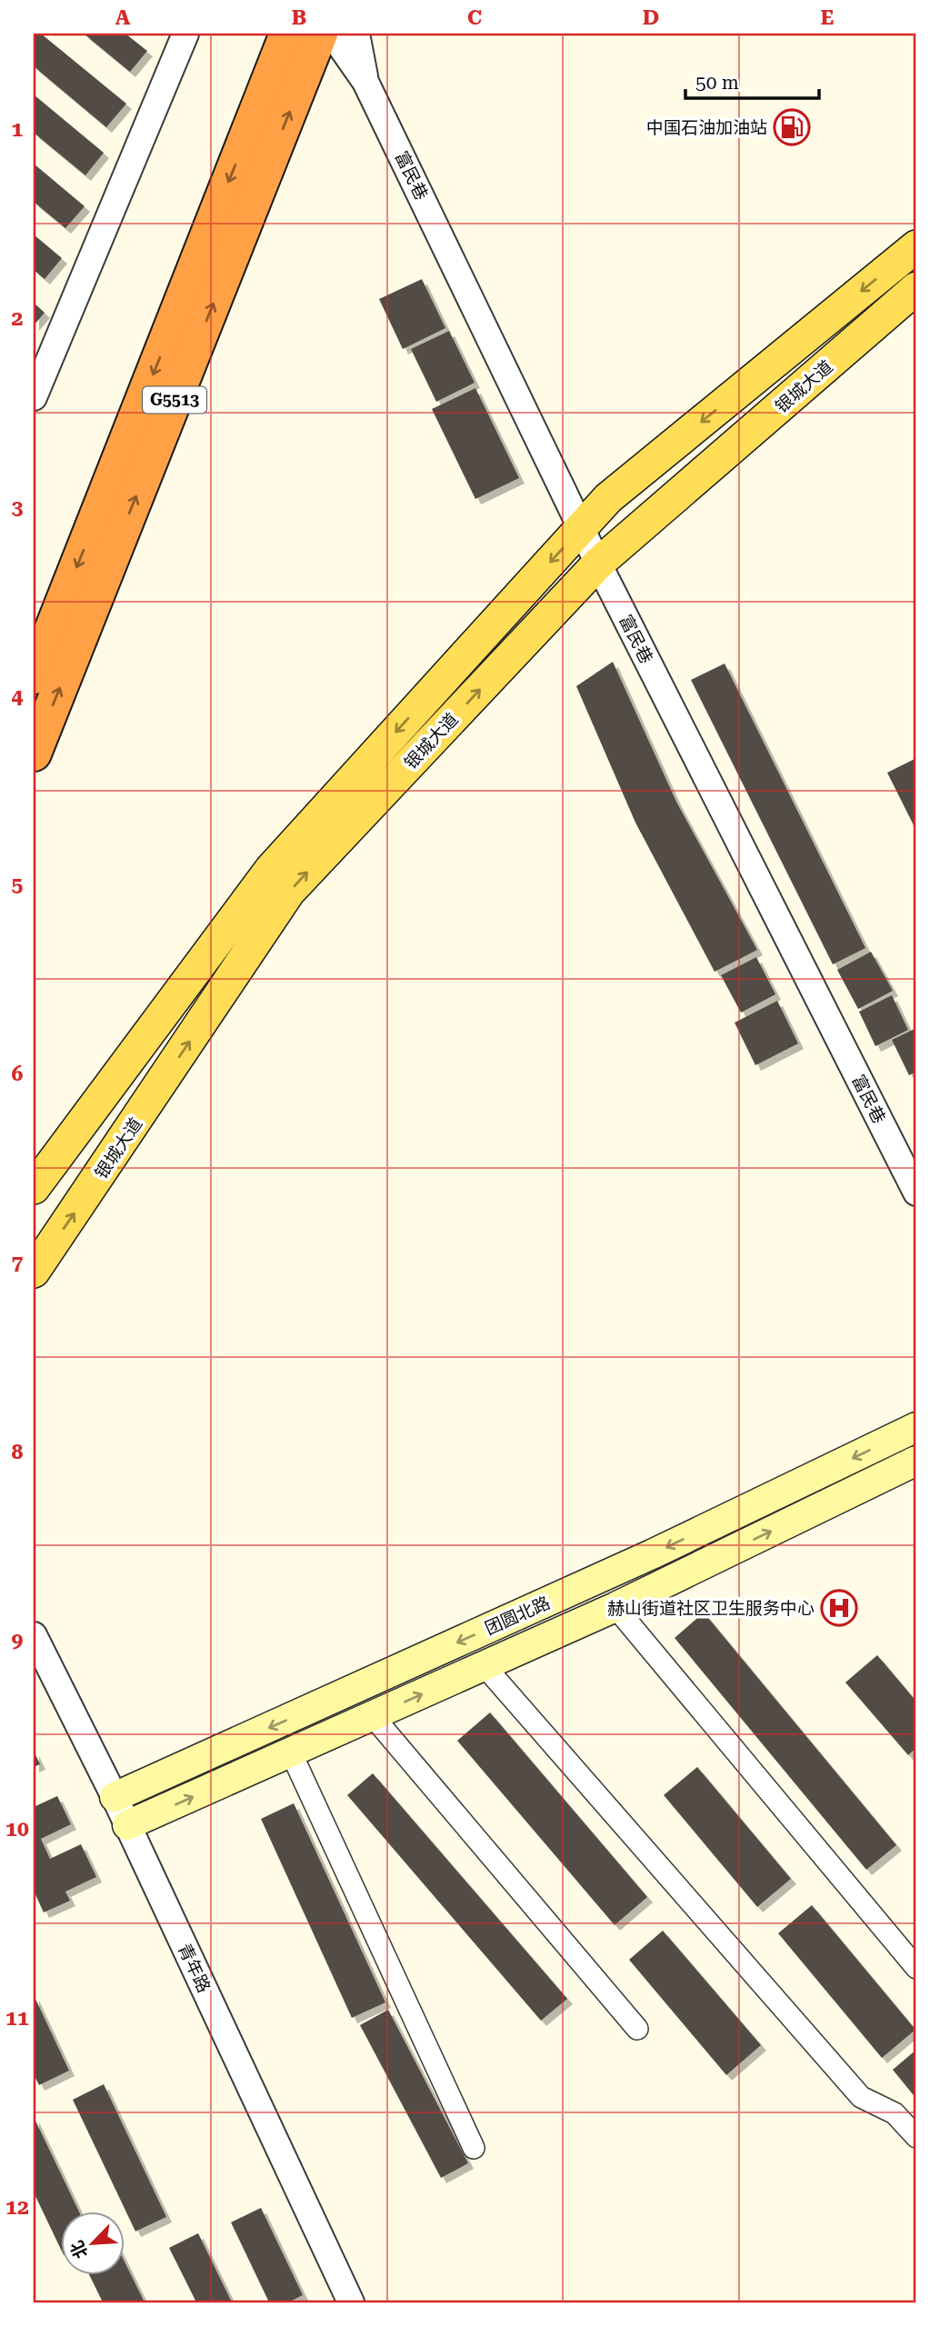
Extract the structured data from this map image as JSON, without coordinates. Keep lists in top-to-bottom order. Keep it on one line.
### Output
{"streets":{"highway":["G5513"],"main road":["银城大道","团圆北路"],"street":["富民巷","青年路"]},"crossings":[["富民巷","银城大道"],["团圆北路","青年路"]],"places":{"fuel station":["中国石油加油站"],"hospital":["赫山街道社区卫生服务中心"]},"scale_bar":"50 m","north":"bottom left","grid":{"columns":["A","B","C","D","E"],"rows":["1","2","3","4","5","6","7","8","9","10","11","12"]}}
